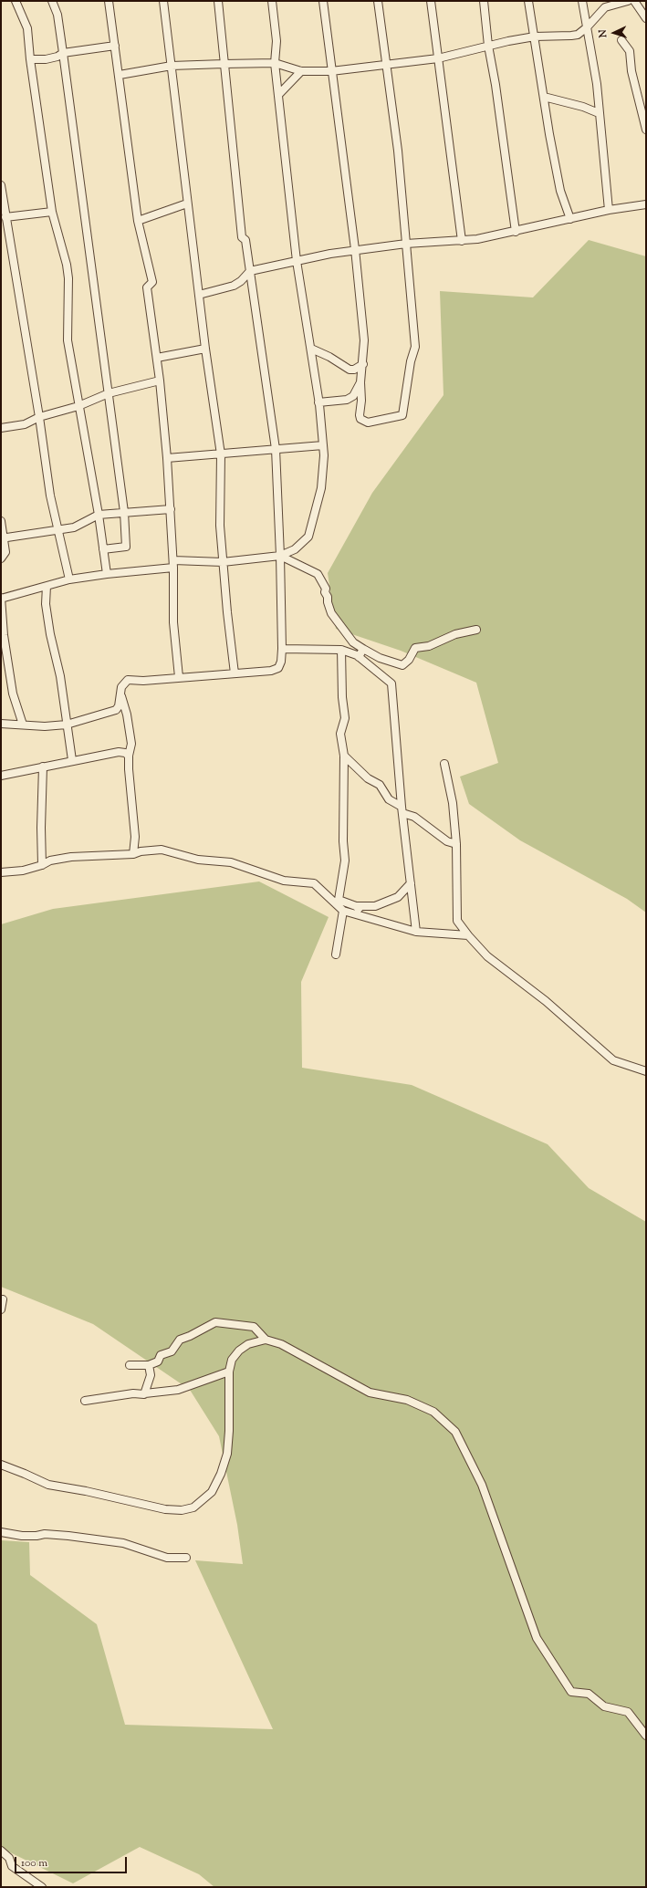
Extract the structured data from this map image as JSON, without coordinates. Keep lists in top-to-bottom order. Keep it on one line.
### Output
{"scale_bar":"100 m","north":"left"}
